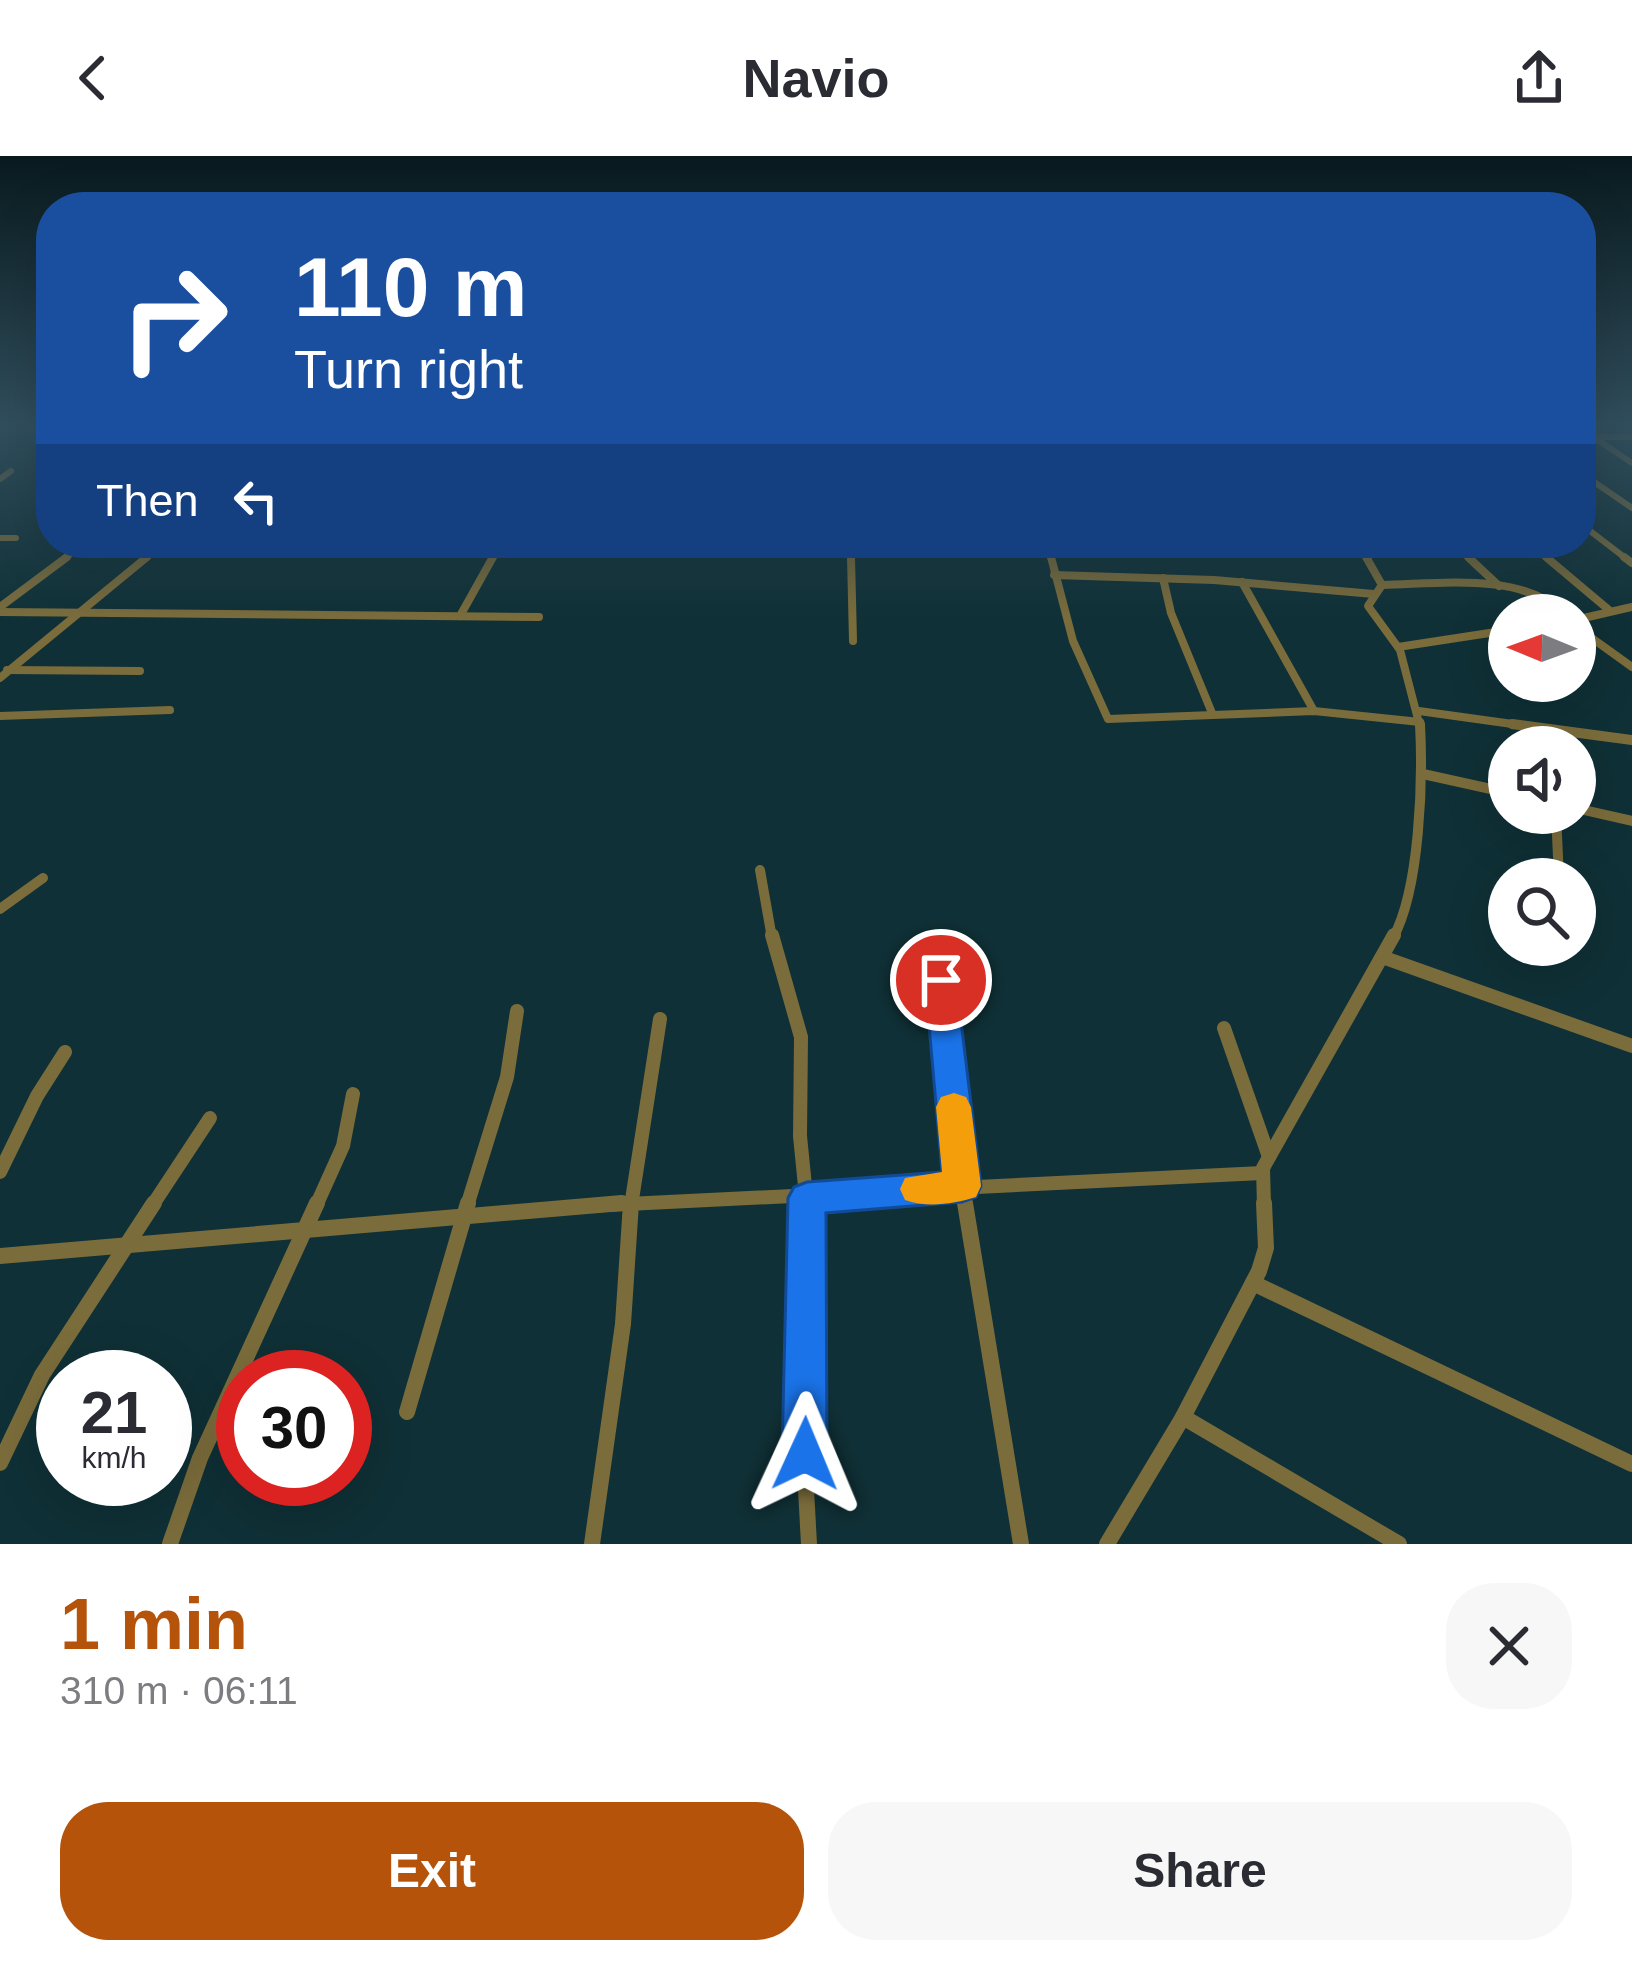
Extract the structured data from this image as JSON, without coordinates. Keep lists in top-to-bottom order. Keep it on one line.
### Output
{"north":"left","page":{"header":"Navio","turn":["110 m","Turn right"],"then":"Then","speed":"21 km/h","limit":"30","heading":["1 min","310 m · 06:11"],"buttons":["Exit","Share"]}}
